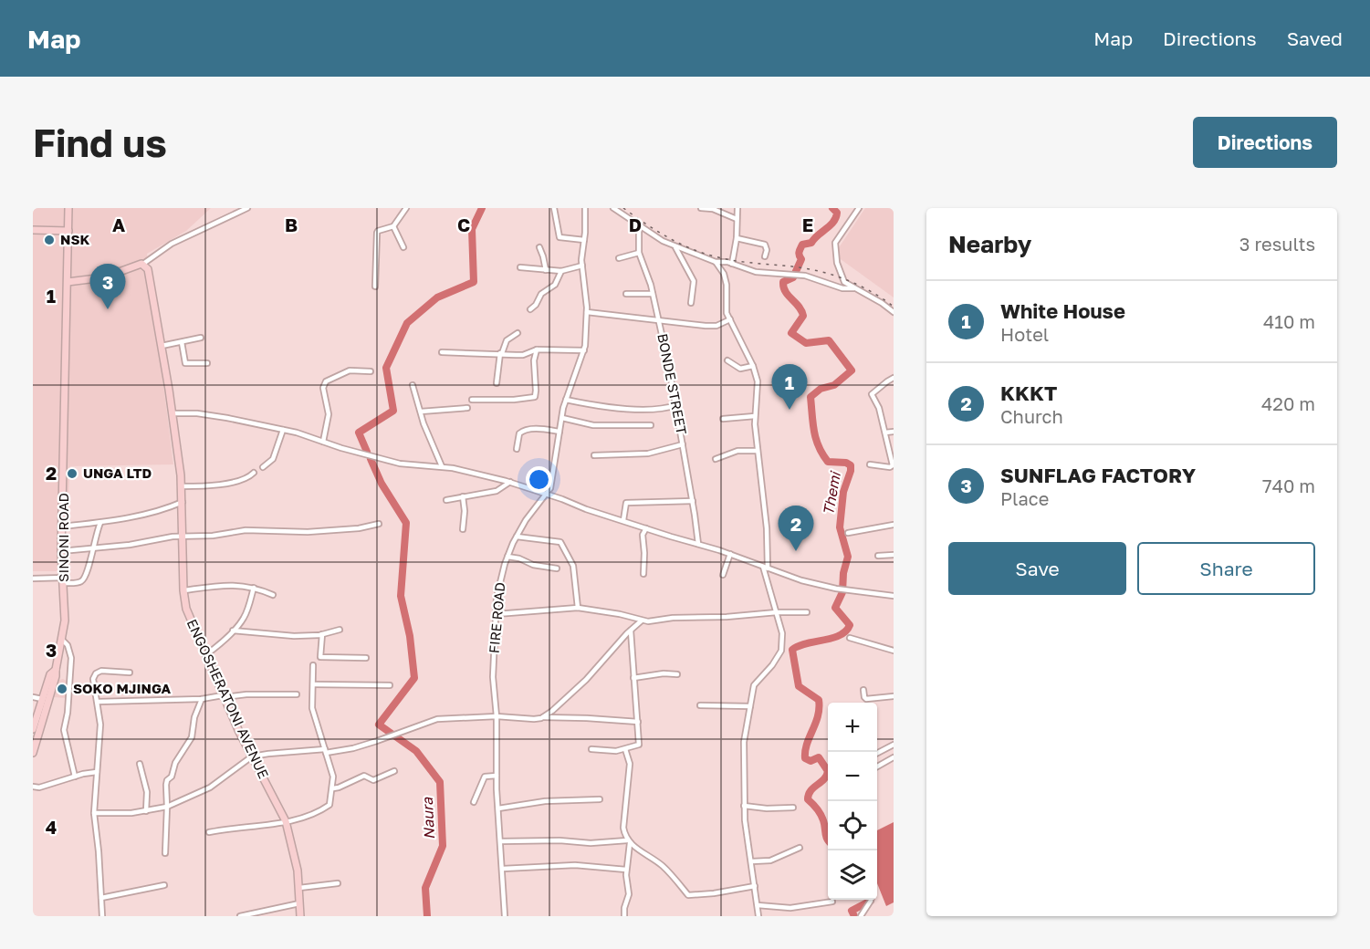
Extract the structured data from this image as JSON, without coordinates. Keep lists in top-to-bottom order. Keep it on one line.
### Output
{"streets":{"street":["BONDE STREET","SINONI ROAD","FIRE ROAD","ENGOSHERATONI AVENUE"]},"water":["Themi","Naura"],"places":["NSK","UNGA LTD","SOKO MJINGA"],"page":{"header":"Map","nav":["Map","Directions","Saved"],"buttons":["Directions",["Save","Share"]],"title":"Find us","heading":["Nearby","3 results"],"pins":["3","1","2"],"list":[{"mark":"1","name":"White House","note":"Hotel","value":"410 m"},{"mark":"2","name":"KKKT","note":"Church","value":"420 m"},{"mark":"3","name":"SUNFLAG FACTORY","note":"Place","value":"740 m"}],"map_buttons":["+","−"]},"grid":{"columns":["A","B","C","D","E"],"rows":["1","2","3","4"]}}
